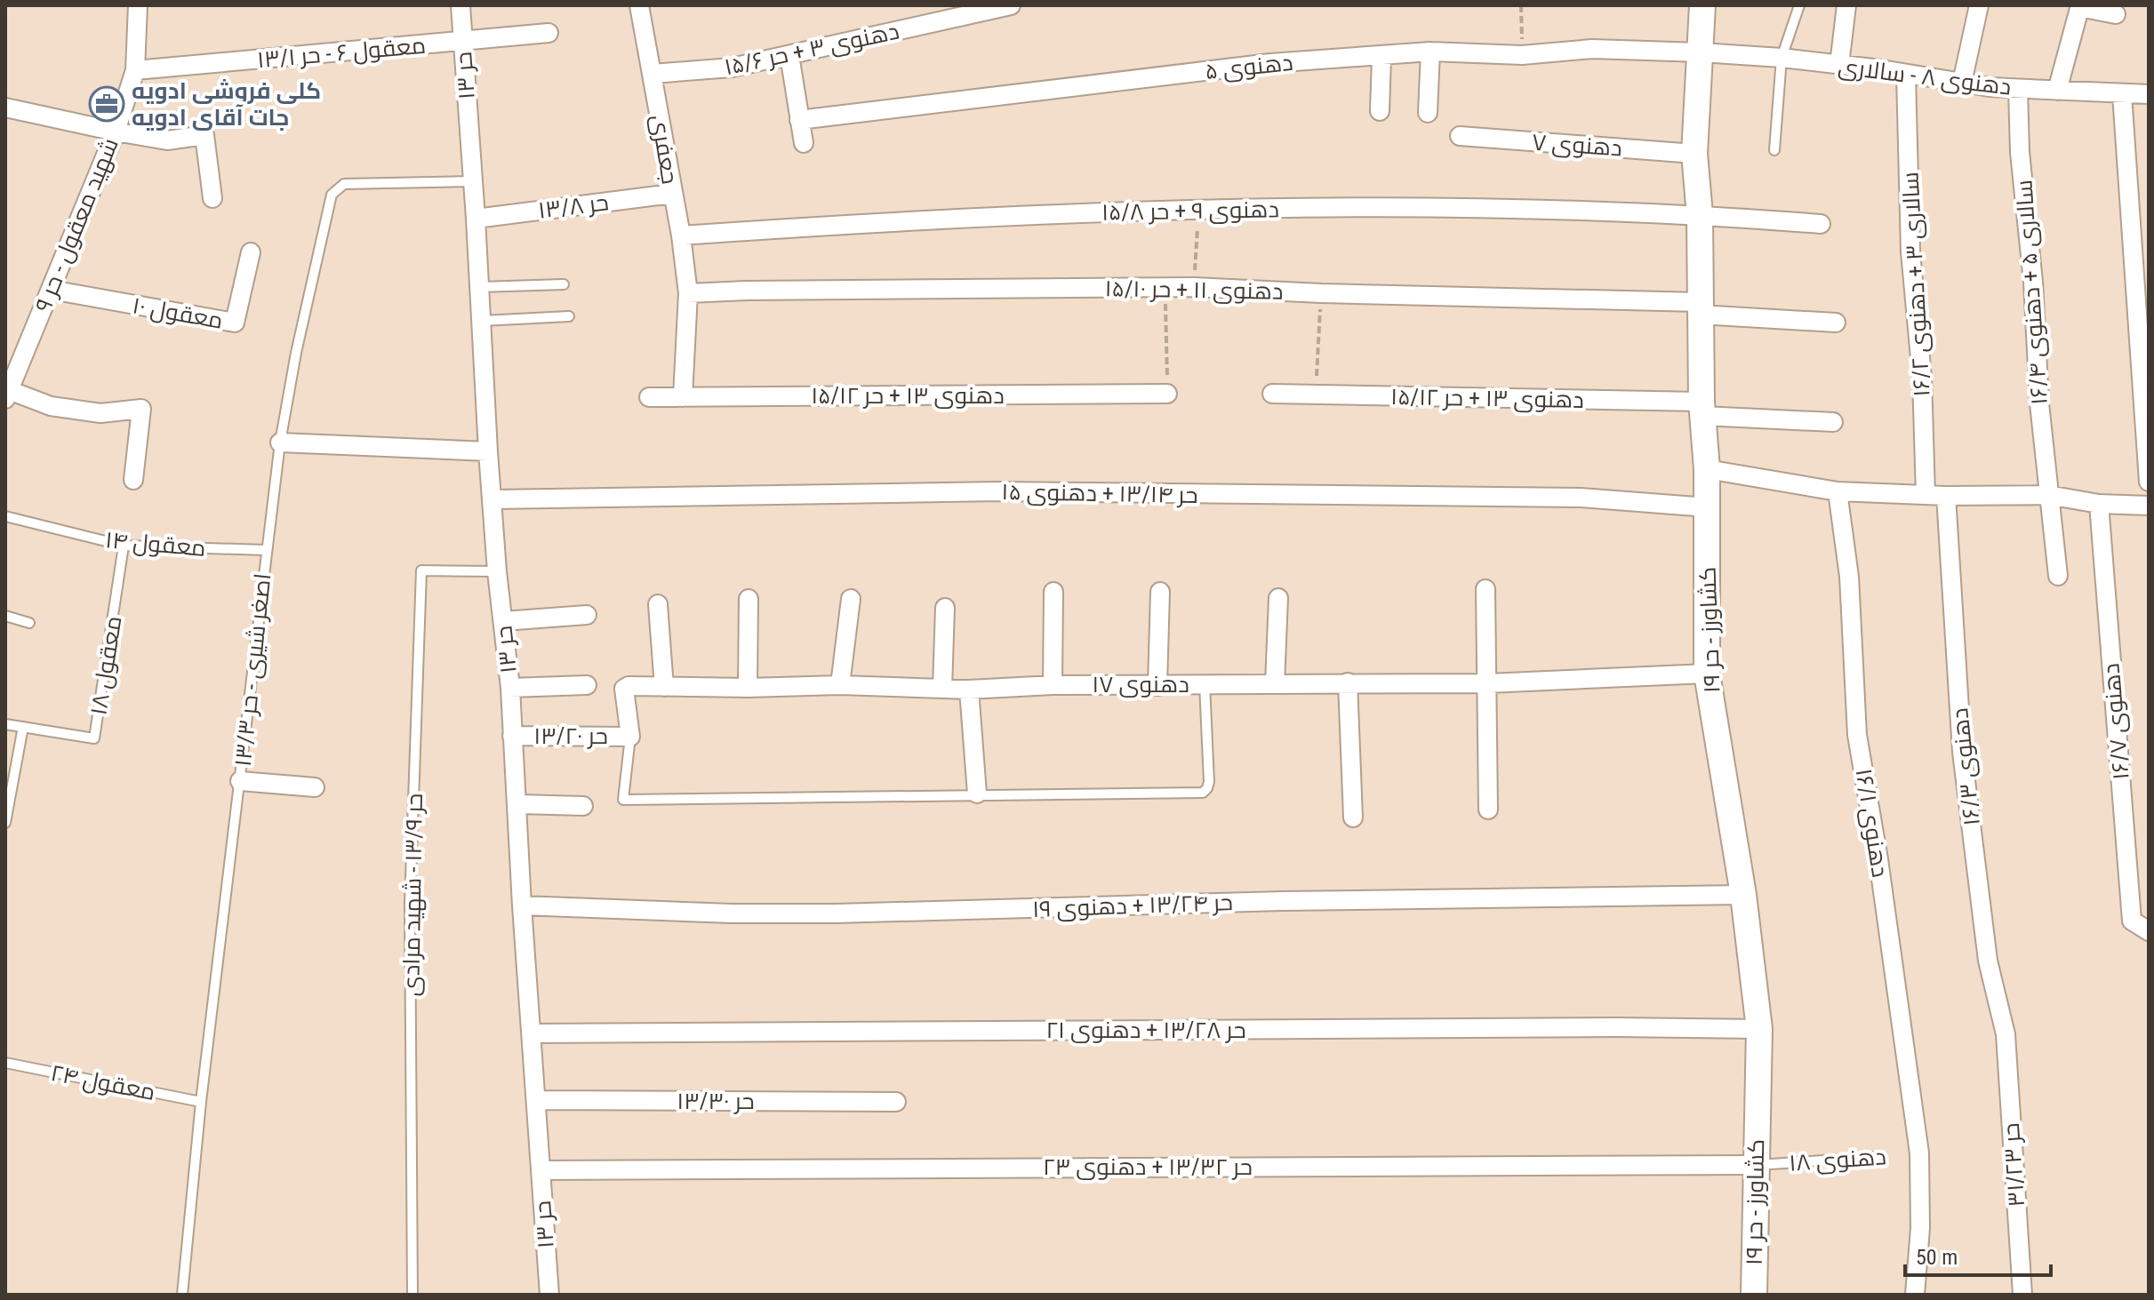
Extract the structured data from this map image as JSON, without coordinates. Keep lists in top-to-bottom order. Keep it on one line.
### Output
{"streets":{"street":["دهنوی ۳ + حر ۱۵/۶","معقول ۶ - حر ۱۳/۱","دهنوی ۵","حر ۱۳","دهنوی ۸ - سالاری","دهنوی ۷","جعفری","حر ۱۳/۸","دهنوی ۹ + حر ۱۵/۸","شهید معقول - حر ۹","سالاری ۳ + دهنوی ۱۶/۲","دهنوی ۱۱ + حر ۱۵/۱۰","سالاری ۵ + دهنوی ۱۶/۴","معقول ۱۰","دهنوی ۱۳ + حر ۱۵/۱۲","حر ۱۳/۱۴ + دهنوی ۱۵","کشاورز - حر ۱۹","دهنوی ۱۷","دهنوی ۱۶/۷","حر ۱۳/۲۰","دهنوی ۱۶/۳","دهنوی ۱۶/۱","حر ۱۳/۲۴ + دهنوی ۱۹","حر ۱۳/۲۸ + دهنوی ۲۱","حر ۱۳/۳۰","حر ۳۱/۲۳","حر ۱۳/۳۲ + دهنوی ۲۳"],"lane":["معقول ۱۴","معقول ۱۸","اصغر شیری - حر ۱۳/۳","حر ۱۳/۹ - شهید مرادی","معقول ۲۴","دهنوی ۱۸"]},"crossings":[["دهنوی ۳ + حر ۱۵/۶","جعفری"],["معقول ۶ - حر ۱۳/۱","حر ۱۳"],["معقول ۶ - حر ۱۳/۱","شهید معقول - حر ۹"],["دهنوی ۵","دهنوی ۸ - سالاری"],["دهنوی ۵","کشاورز - حر ۱۹"],["حر ۱۳","حر ۱۳/۸"],["حر ۱۳","حر ۱۳/۱۴ + دهنوی ۱۵"],["حر ۱۳","اصغر شیری - حر ۱۳/۳"],["حر ۱۳","حر ۱۳/۲۰"],["حر ۱۳","حر ۱۳/۹ - شهید مرادی"],["حر ۱۳","حر ۱۳/۲۴ + دهنوی ۱۹"],["حر ۱۳","حر ۱۳/۲۸ + دهنوی ۲۱"],["حر ۱۳","حر ۱۳/۳۰"],["حر ۱۳","حر ۱۳/۳۲ + دهنوی ۲۳"],["دهنوی ۸ - سالاری","سالاری ۳ + دهنوی ۱۶/۲"],["دهنوی ۸ - سالاری","سالاری ۵ + دهنوی ۱۶/۴"],["دهنوی ۸ - سالاری","کشاورز - حر ۱۹"],["دهنوی ۷","کشاورز - حر ۱۹"],["جعفری","حر ۱۳/۸"],["جعفری","دهنوی ۹ + حر ۱۵/۸"],["جعفری","دهنوی ۱۱ + حر ۱۵/۱۰"],["جعفری","دهنوی ۱۳ + حر ۱۵/۱۲"],["دهنوی ۹ + حر ۱۵/۸","کشاورز - حر ۱۹"],["شهید معقول - حر ۹","معقول ۱۰"],["دهنوی ۱۱ + حر ۱۵/۱۰","کشاورز - حر ۱۹"],["دهنوی ۱۳ + حر ۱۵/۱۲","کشاورز - حر ۱۹"],["حر ۱۳/۱۴ + دهنوی ۱۵","کشاورز - حر ۱۹"],["معقول ۱۴","معقول ۱۸"],["معقول ۱۴","اصغر شیری - حر ۱۳/۳"],["کشاورز - حر ۱۹","دهنوی ۱۷"],["کشاورز - حر ۱۹","حر ۱۳/۲۴ + دهنوی ۱۹"],["کشاورز - حر ۱۹","حر ۱۳/۲۸ + دهنوی ۲۱"],["کشاورز - حر ۱۹","دهنوی ۱۸"],["کشاورز - حر ۱۹","حر ۱۳/۳۲ + دهنوی ۲۳"],["اصغر شیری - حر ۱۳/۳","معقول ۲۴"],["دهنوی ۱۷","حر ۱۳/۲۰"],["دهنوی ۱۶/۳","حر ۳۱/۲۳"],["دهنوی ۱۸","حر ۱۳/۳۲ + دهنوی ۲۳"]],"places":{"office":["کلی فروشی ادویه جات آقای ادویه"]},"scale_bar":"50 m"}
